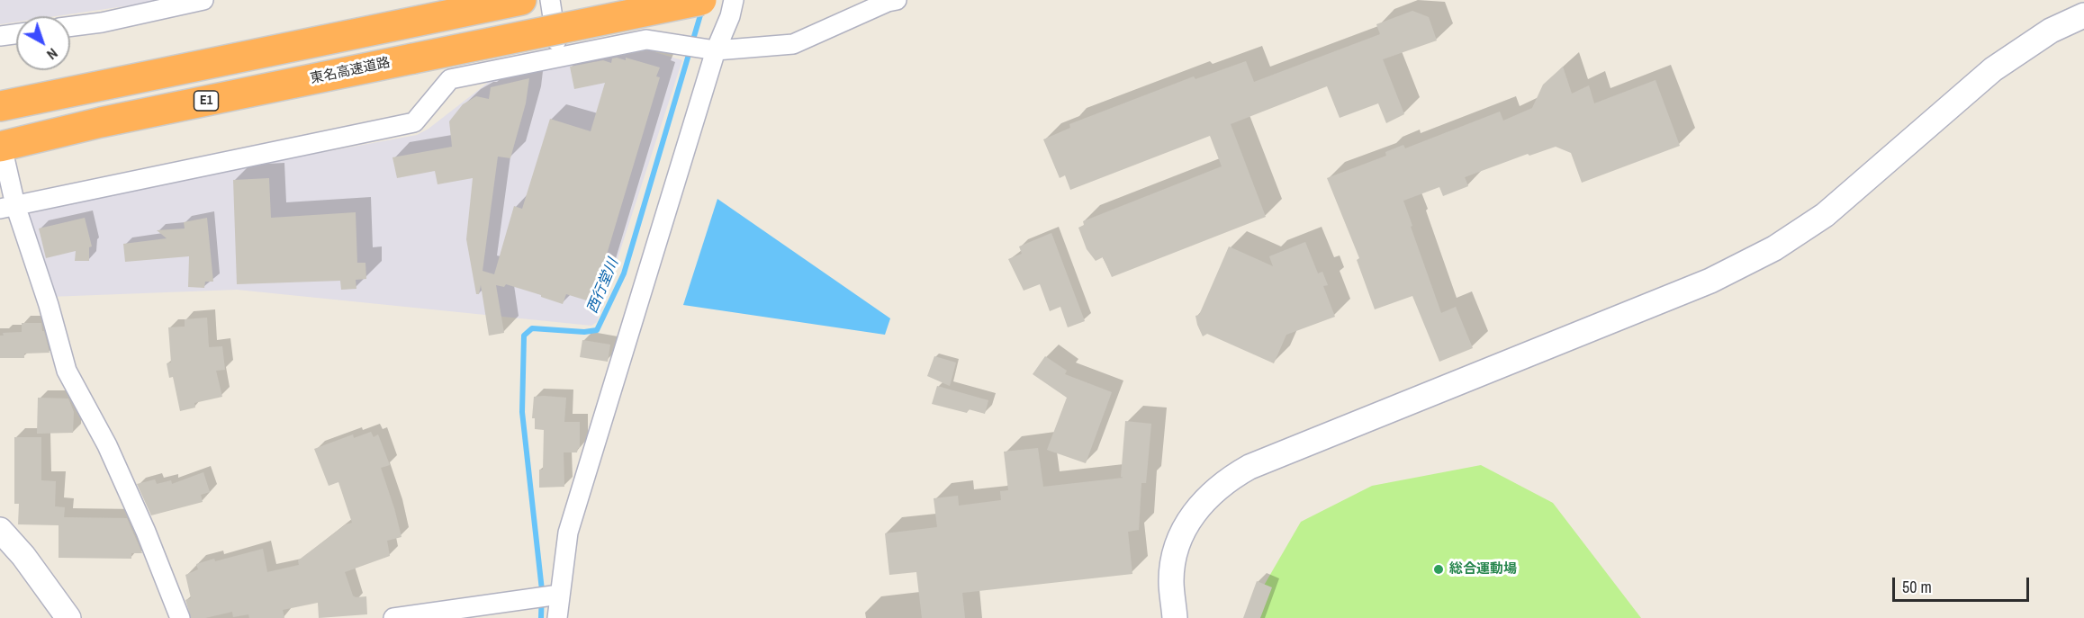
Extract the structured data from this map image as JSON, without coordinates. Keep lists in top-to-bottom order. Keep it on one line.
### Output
{"streets":{"highway":["東名高速道路","E1"]},"water":["西行堂川"],"places":["総合運動場"],"scale_bar":"50 m","north":"bottom right"}
